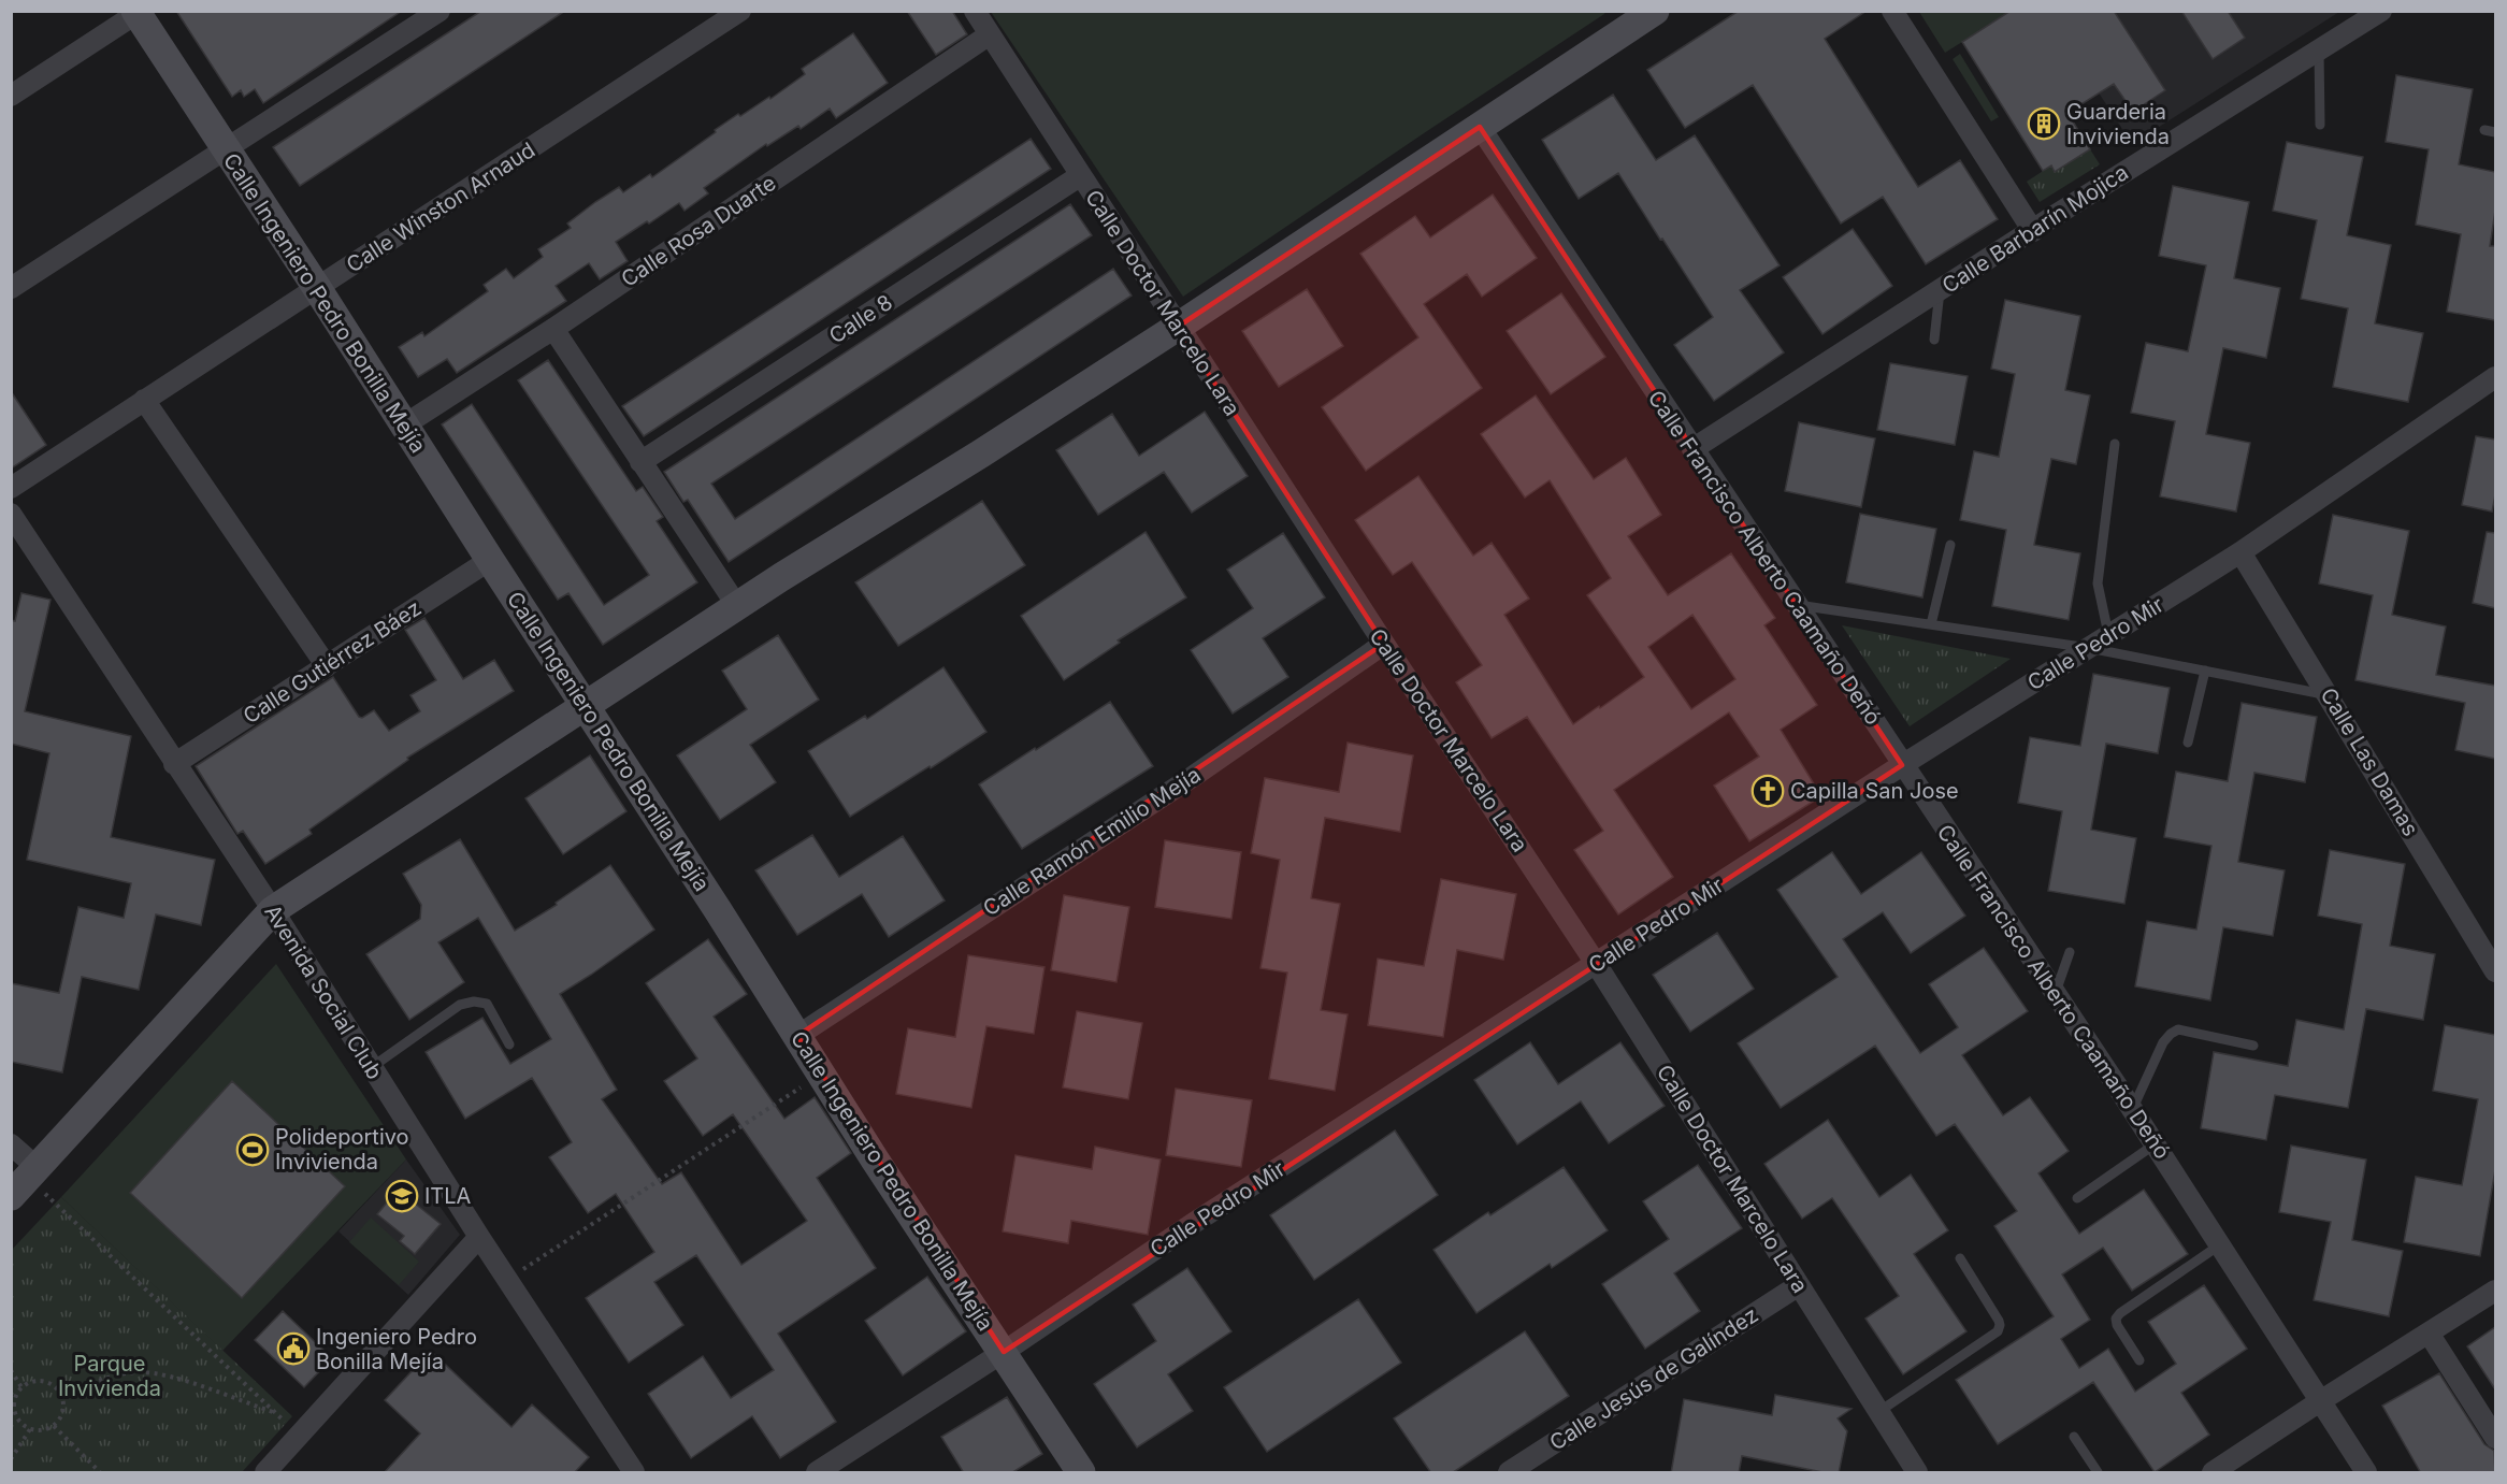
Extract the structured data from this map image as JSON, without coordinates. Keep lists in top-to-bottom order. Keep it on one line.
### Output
{"streets":{"street":["Calle Winston Arnaud","Calle Barbarín Mojica","Calle Rosa Duarte","Calle Ingeniero Pedro Bonilla Mejía","Calle Doctor Marcelo Lara","Calle 8","Calle Francisco Alberto Caamaño Deñó","Calle Pedro Mir","Calle Gutiérrez Báez","Calle Las Damas","Calle Ramón Emilio Mejía","Avenida Social Club","Calle Jesús de Galíndez"]},"crossings":[["Calle Winston Arnaud","Calle Ingeniero Pedro Bonilla Mejía"],["Calle Barbarín Mojica","Calle Francisco Alberto Caamaño Deñó"],["Calle Rosa Duarte","Calle Ingeniero Pedro Bonilla Mejía"],["Calle Rosa Duarte","Calle Doctor Marcelo Lara"],["Calle Ingeniero Pedro Bonilla Mejía","Calle Pedro Mir"],["Calle Ingeniero Pedro Bonilla Mejía","Calle Gutiérrez Báez"],["Calle Ingeniero Pedro Bonilla Mejía","Calle Ramón Emilio Mejía"],["Calle Doctor Marcelo Lara","Calle 8"],["Calle Doctor Marcelo Lara","Calle Pedro Mir"],["Calle Doctor Marcelo Lara","Calle Ramón Emilio Mejía"],["Calle Doctor Marcelo Lara","Calle Jesús de Galíndez"],["Calle Francisco Alberto Caamaño Deñó","Calle Pedro Mir"],["Calle Pedro Mir","Calle Las Damas"],["Calle Gutiérrez Báez","Avenida Social Club"]],"parks":["Parque Invivienda"],"places":{"building":["Guarderia Invivienda"],"church":["Capilla San Jose"],"sports":["Polideportivo Invivienda"],"school or university":["ITLA"],"public building":["Ingeniero Pedro Bonilla Mejía"]}}
